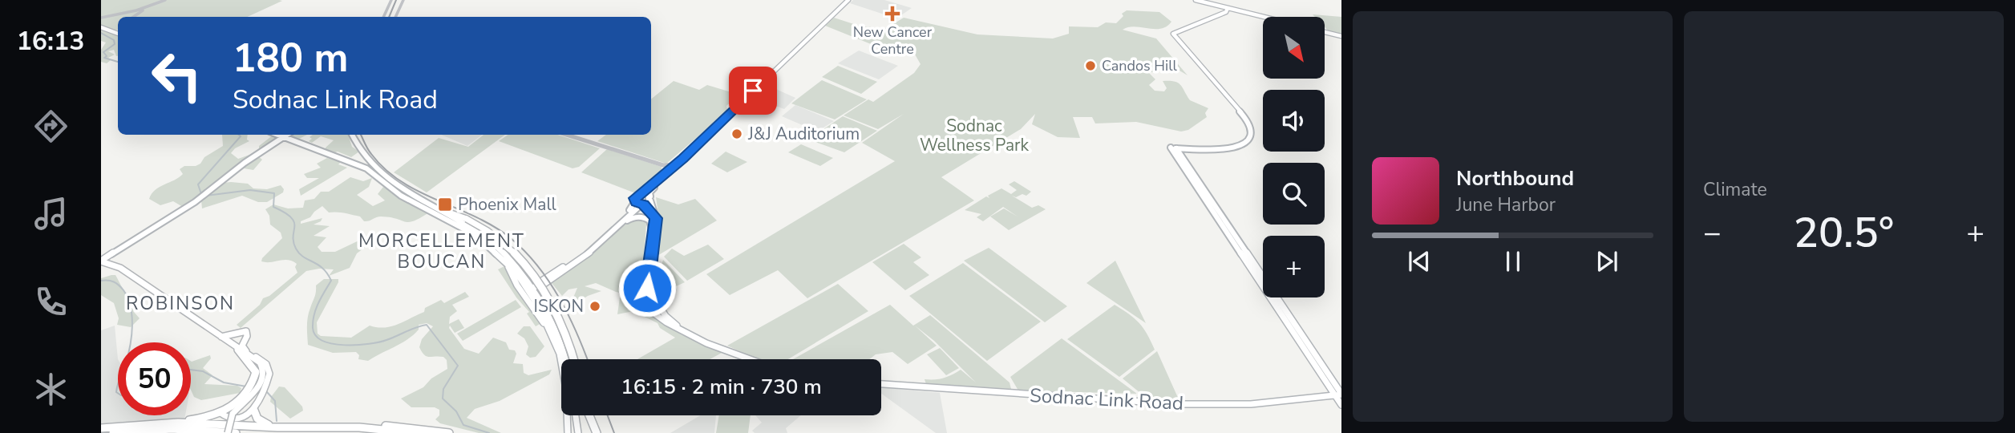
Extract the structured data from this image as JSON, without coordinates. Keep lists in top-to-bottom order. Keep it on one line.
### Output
{"streets":{"main road":["Sodnac Link Road"]},"districts":["MORCELLEMENT BOUCAN","ROBINSON"],"parks":["Sodnac Wellness Park"],"places":{"health":["New Cancer Centre"],"other":["Candos Hill","J&J Auditorium","ISKON"],"transit":["Phoenix Mall"]},"north":"bottom right","page":{"tabs":"16:13","tile":"Climate","map_buttons":"+","turn":["180 m","Sodnac Link Road"],"song":["Northbound","June Harbor"],"heat":["−","20.5°","+"],"limit":"50","trip":"16:15 · 2 min · 730 m"}}
